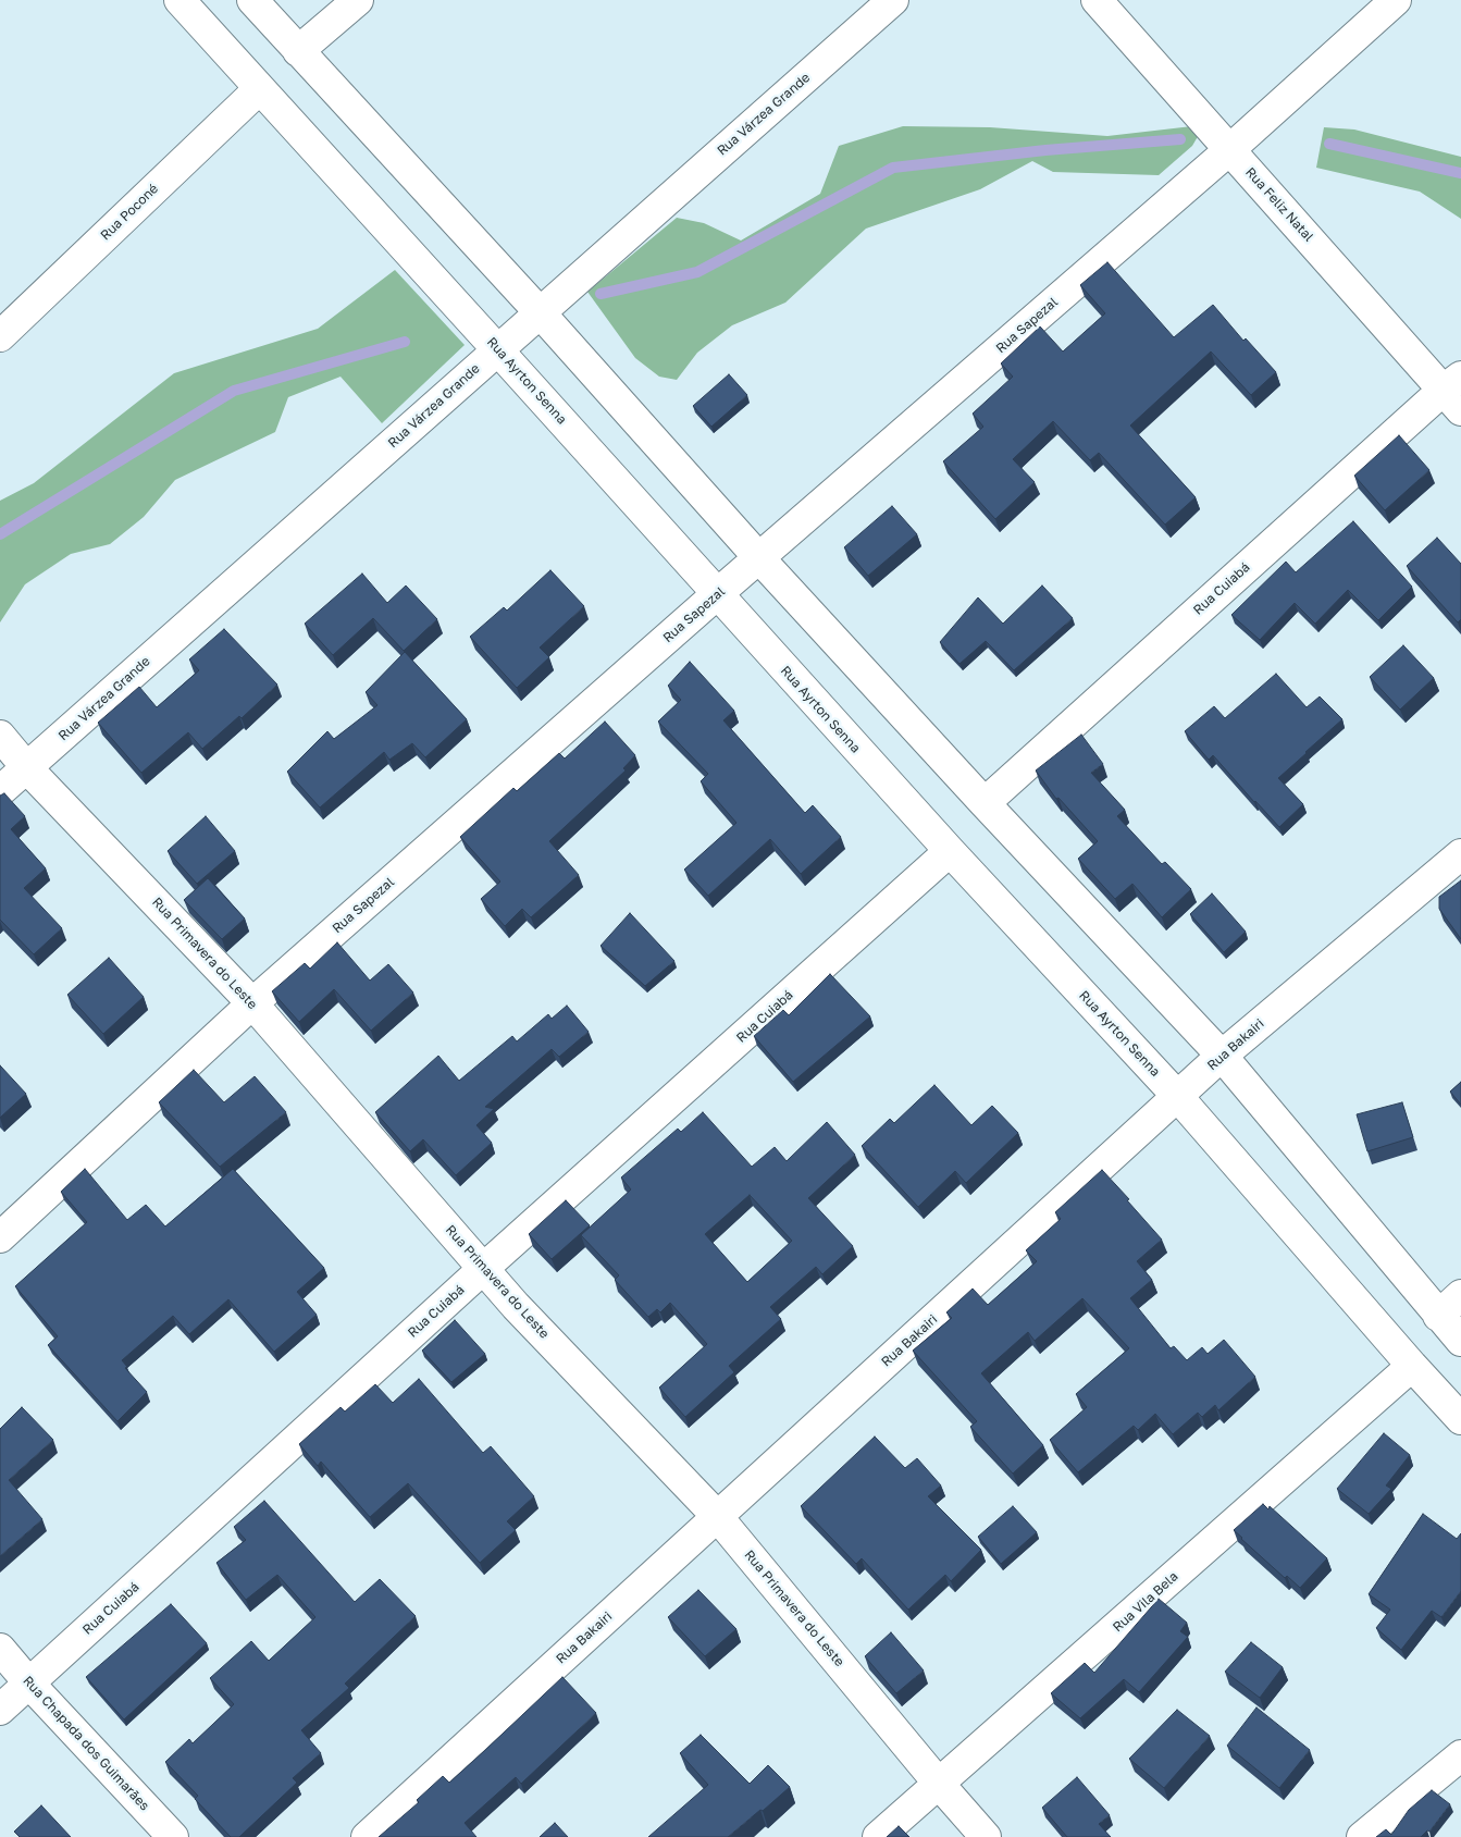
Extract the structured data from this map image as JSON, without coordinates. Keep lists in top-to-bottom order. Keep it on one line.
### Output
{"streets":{"street":["Rua Várzea Grande","Rua Feliz Natal","Rua Poconé","Rua Sapezal","Rua Ayrton Senna","Rua Cuiabá","Rua Primavera do Leste","Rua Bakairi","Rua Vila Bela","Rua Chapada dos Guimarães"]},"crossings":[["Rua Várzea Grande","Rua Ayrton Senna"],["Rua Várzea Grande","Rua Primavera do Leste"],["Rua Feliz Natal","Rua Sapezal"],["Rua Feliz Natal","Rua Cuiabá"],["Rua Poconé","Rua Ayrton Senna"],["Rua Sapezal","Rua Ayrton Senna"],["Rua Sapezal","Rua Primavera do Leste"],["Rua Ayrton Senna","Rua Cuiabá"],["Rua Ayrton Senna","Rua Bakairi"],["Rua Ayrton Senna","Rua Vila Bela"],["Rua Cuiabá","Rua Primavera do Leste"],["Rua Cuiabá","Rua Chapada dos Guimarães"],["Rua Primavera do Leste","Rua Bakairi"],["Rua Primavera do Leste","Rua Vila Bela"]]}
